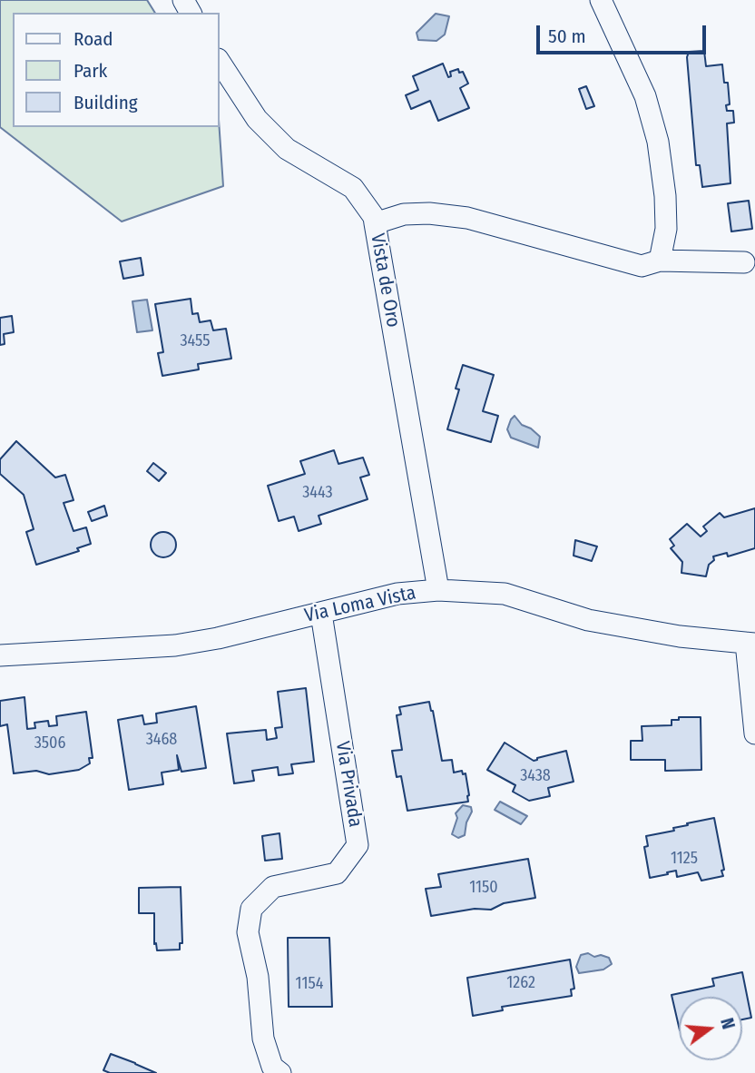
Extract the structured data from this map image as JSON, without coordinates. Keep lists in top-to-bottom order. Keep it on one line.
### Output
{"streets":{"street":["Vista de Oro","Via Loma Vista","Via Privada"]},"crossings":[["Vista de Oro","Via Loma Vista"],["Via Loma Vista","Via Privada"]],"house_numbers":["3455","3443","3468","3506","3438","1125","1150","1262","1154"],"legend":["Road","Park","Building"],"scale_bar":"50 m","north":"right"}
